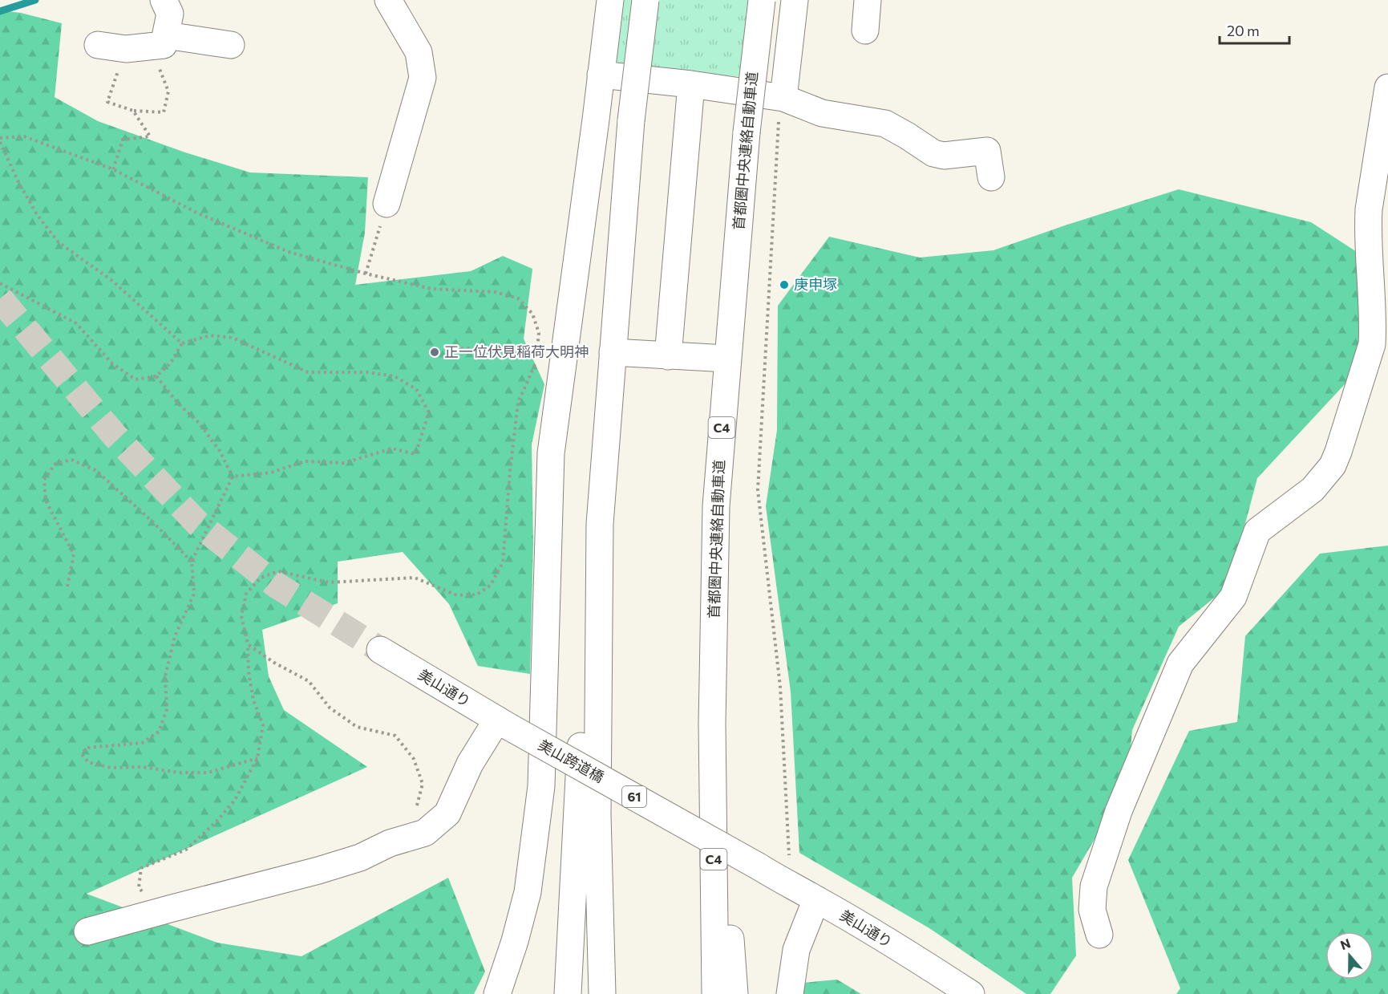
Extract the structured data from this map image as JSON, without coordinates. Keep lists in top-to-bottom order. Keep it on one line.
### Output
{"streets":{"main road":["首都圏中央連絡自動車道","C4","美山通り","美山跨道橋","61"]},"crossings":[["美山通り","美山跨道橋"]],"places":["庚申塚","正一位伏見稲荷大明神"],"scale_bar":"20 m","north":"top"}
